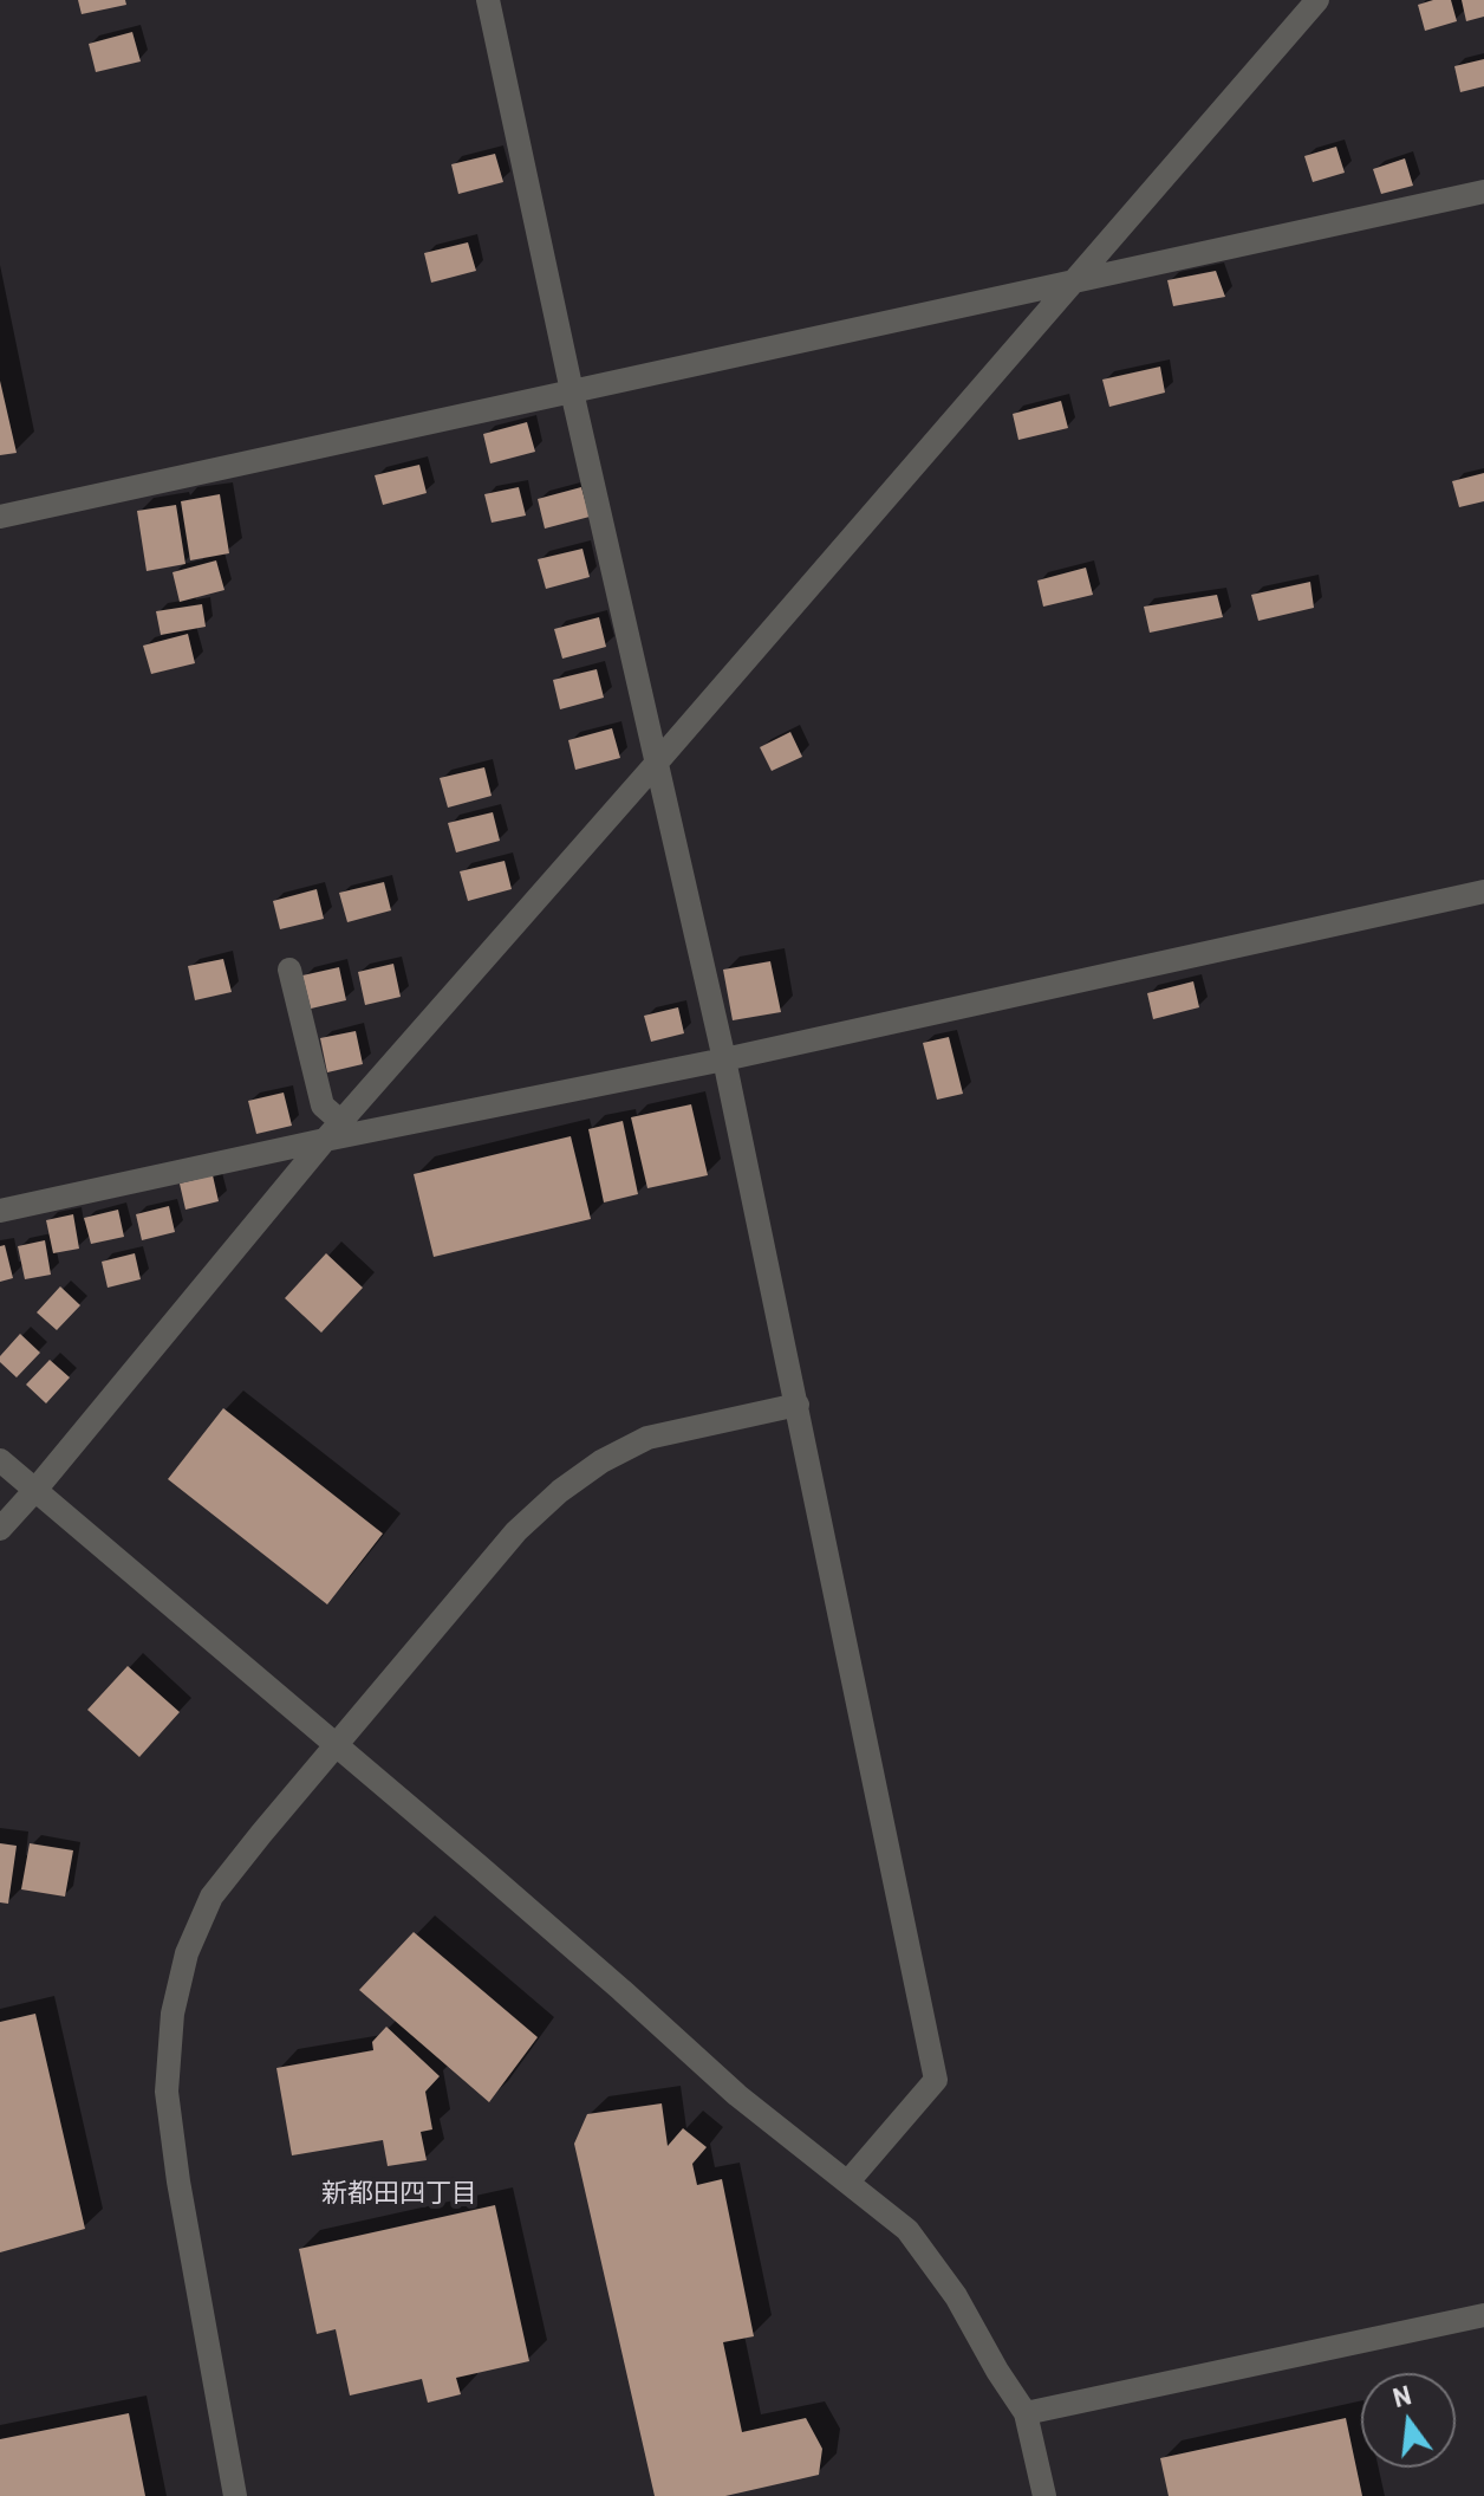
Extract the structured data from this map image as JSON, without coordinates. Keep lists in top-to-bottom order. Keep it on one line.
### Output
{"districts":["新都田四丁目"],"north":"top"}
